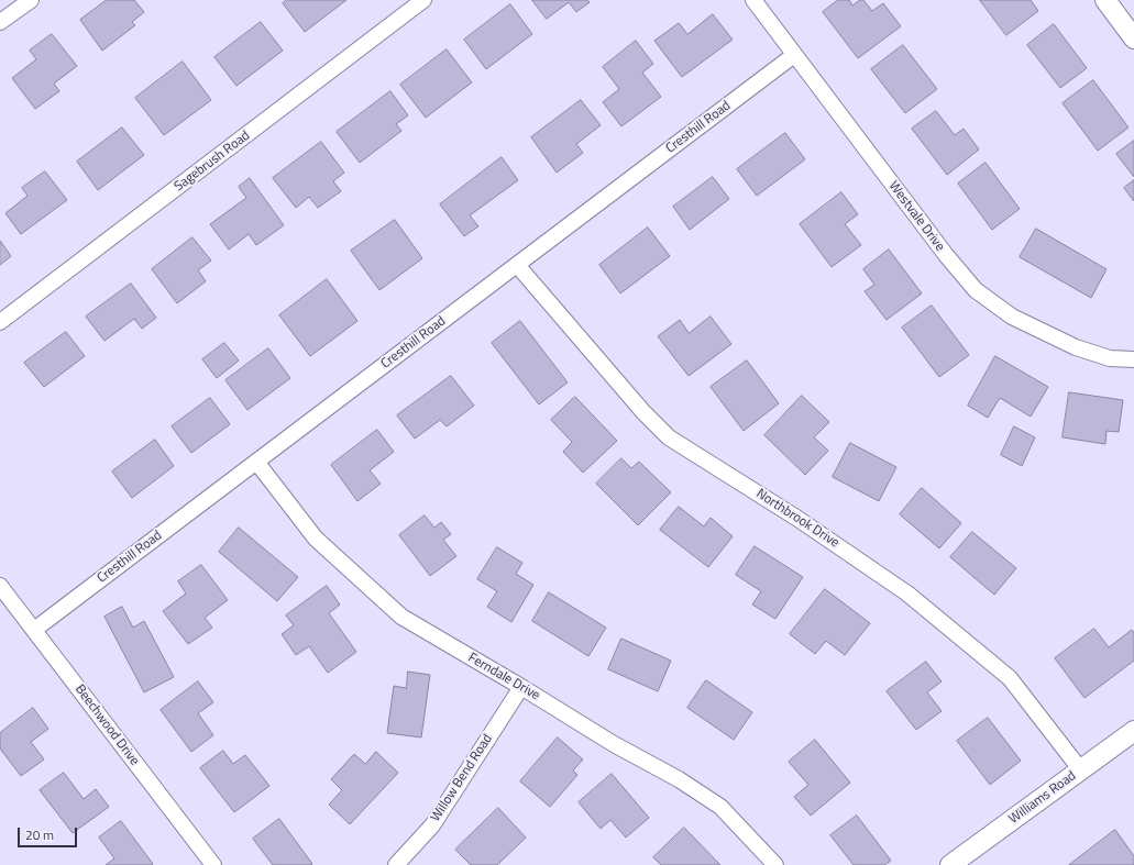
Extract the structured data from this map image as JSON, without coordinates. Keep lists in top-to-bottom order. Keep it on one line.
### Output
{"streets":{"street":["Cresthill Road","Sagebrush Road","Westvale Drive","Northbrook Drive","Ferndale Drive","Beechwood Drive","Willow Bend Road","Williams Road"]},"crossings":[["Cresthill Road","Westvale Drive"],["Cresthill Road","Northbrook Drive"],["Cresthill Road","Ferndale Drive"],["Cresthill Road","Beechwood Drive"],["Northbrook Drive","Williams Road"],["Ferndale Drive","Willow Bend Road"]],"scale_bar":"20 m"}
